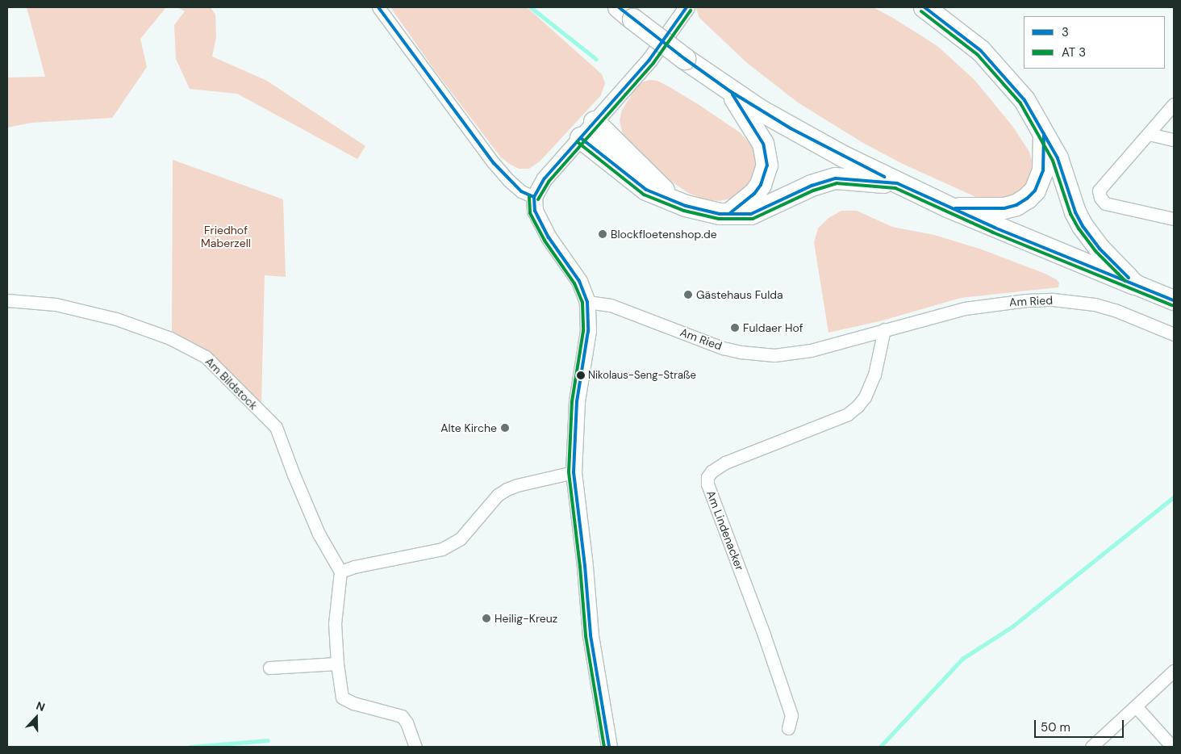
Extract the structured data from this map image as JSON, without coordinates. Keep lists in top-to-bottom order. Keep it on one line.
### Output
{"streets":{"street":["Am Ried","Am Bildstock","Am Lindenacker"]},"crossings":[["Am Ried","Am Lindenacker"]],"parks":["Friedhof Maberzell"],"places":["Blockfloetenshop.de","Gästehaus Fulda","Fuldaer Hof","Nikolaus-Seng-Straße","Alte Kirche","Heilig-Kreuz"],"lines":["transit line 3"],"legend":["3","AT 3"],"scale_bar":"50 m","north":"top"}
